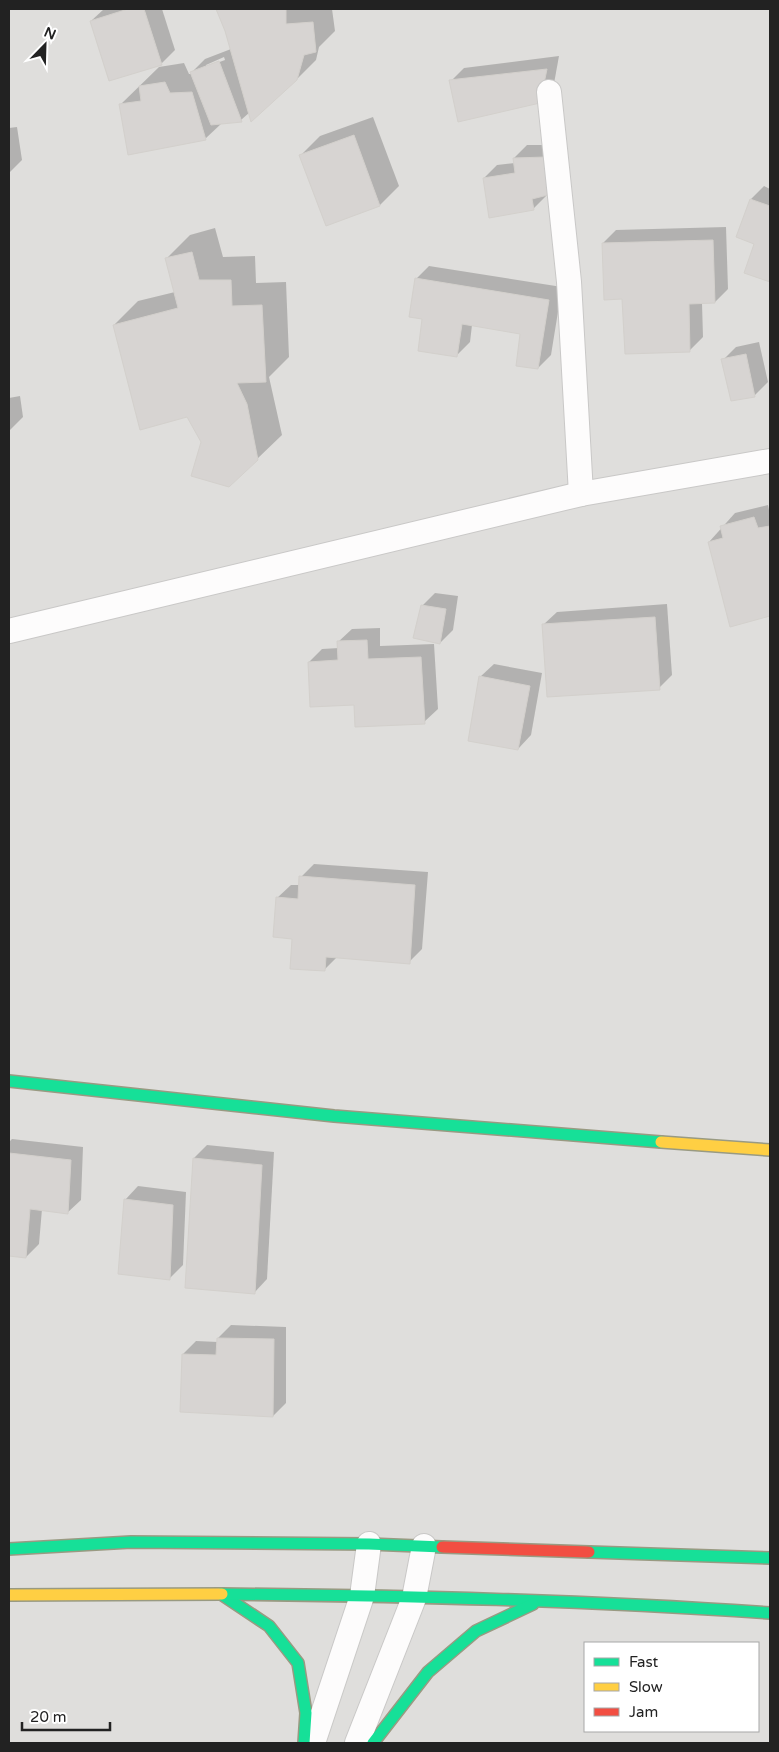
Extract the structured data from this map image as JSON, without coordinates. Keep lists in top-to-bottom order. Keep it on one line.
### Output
{"legend":["Fast","Slow","Jam"],"scale_bar":"20 m","north":"top right"}
